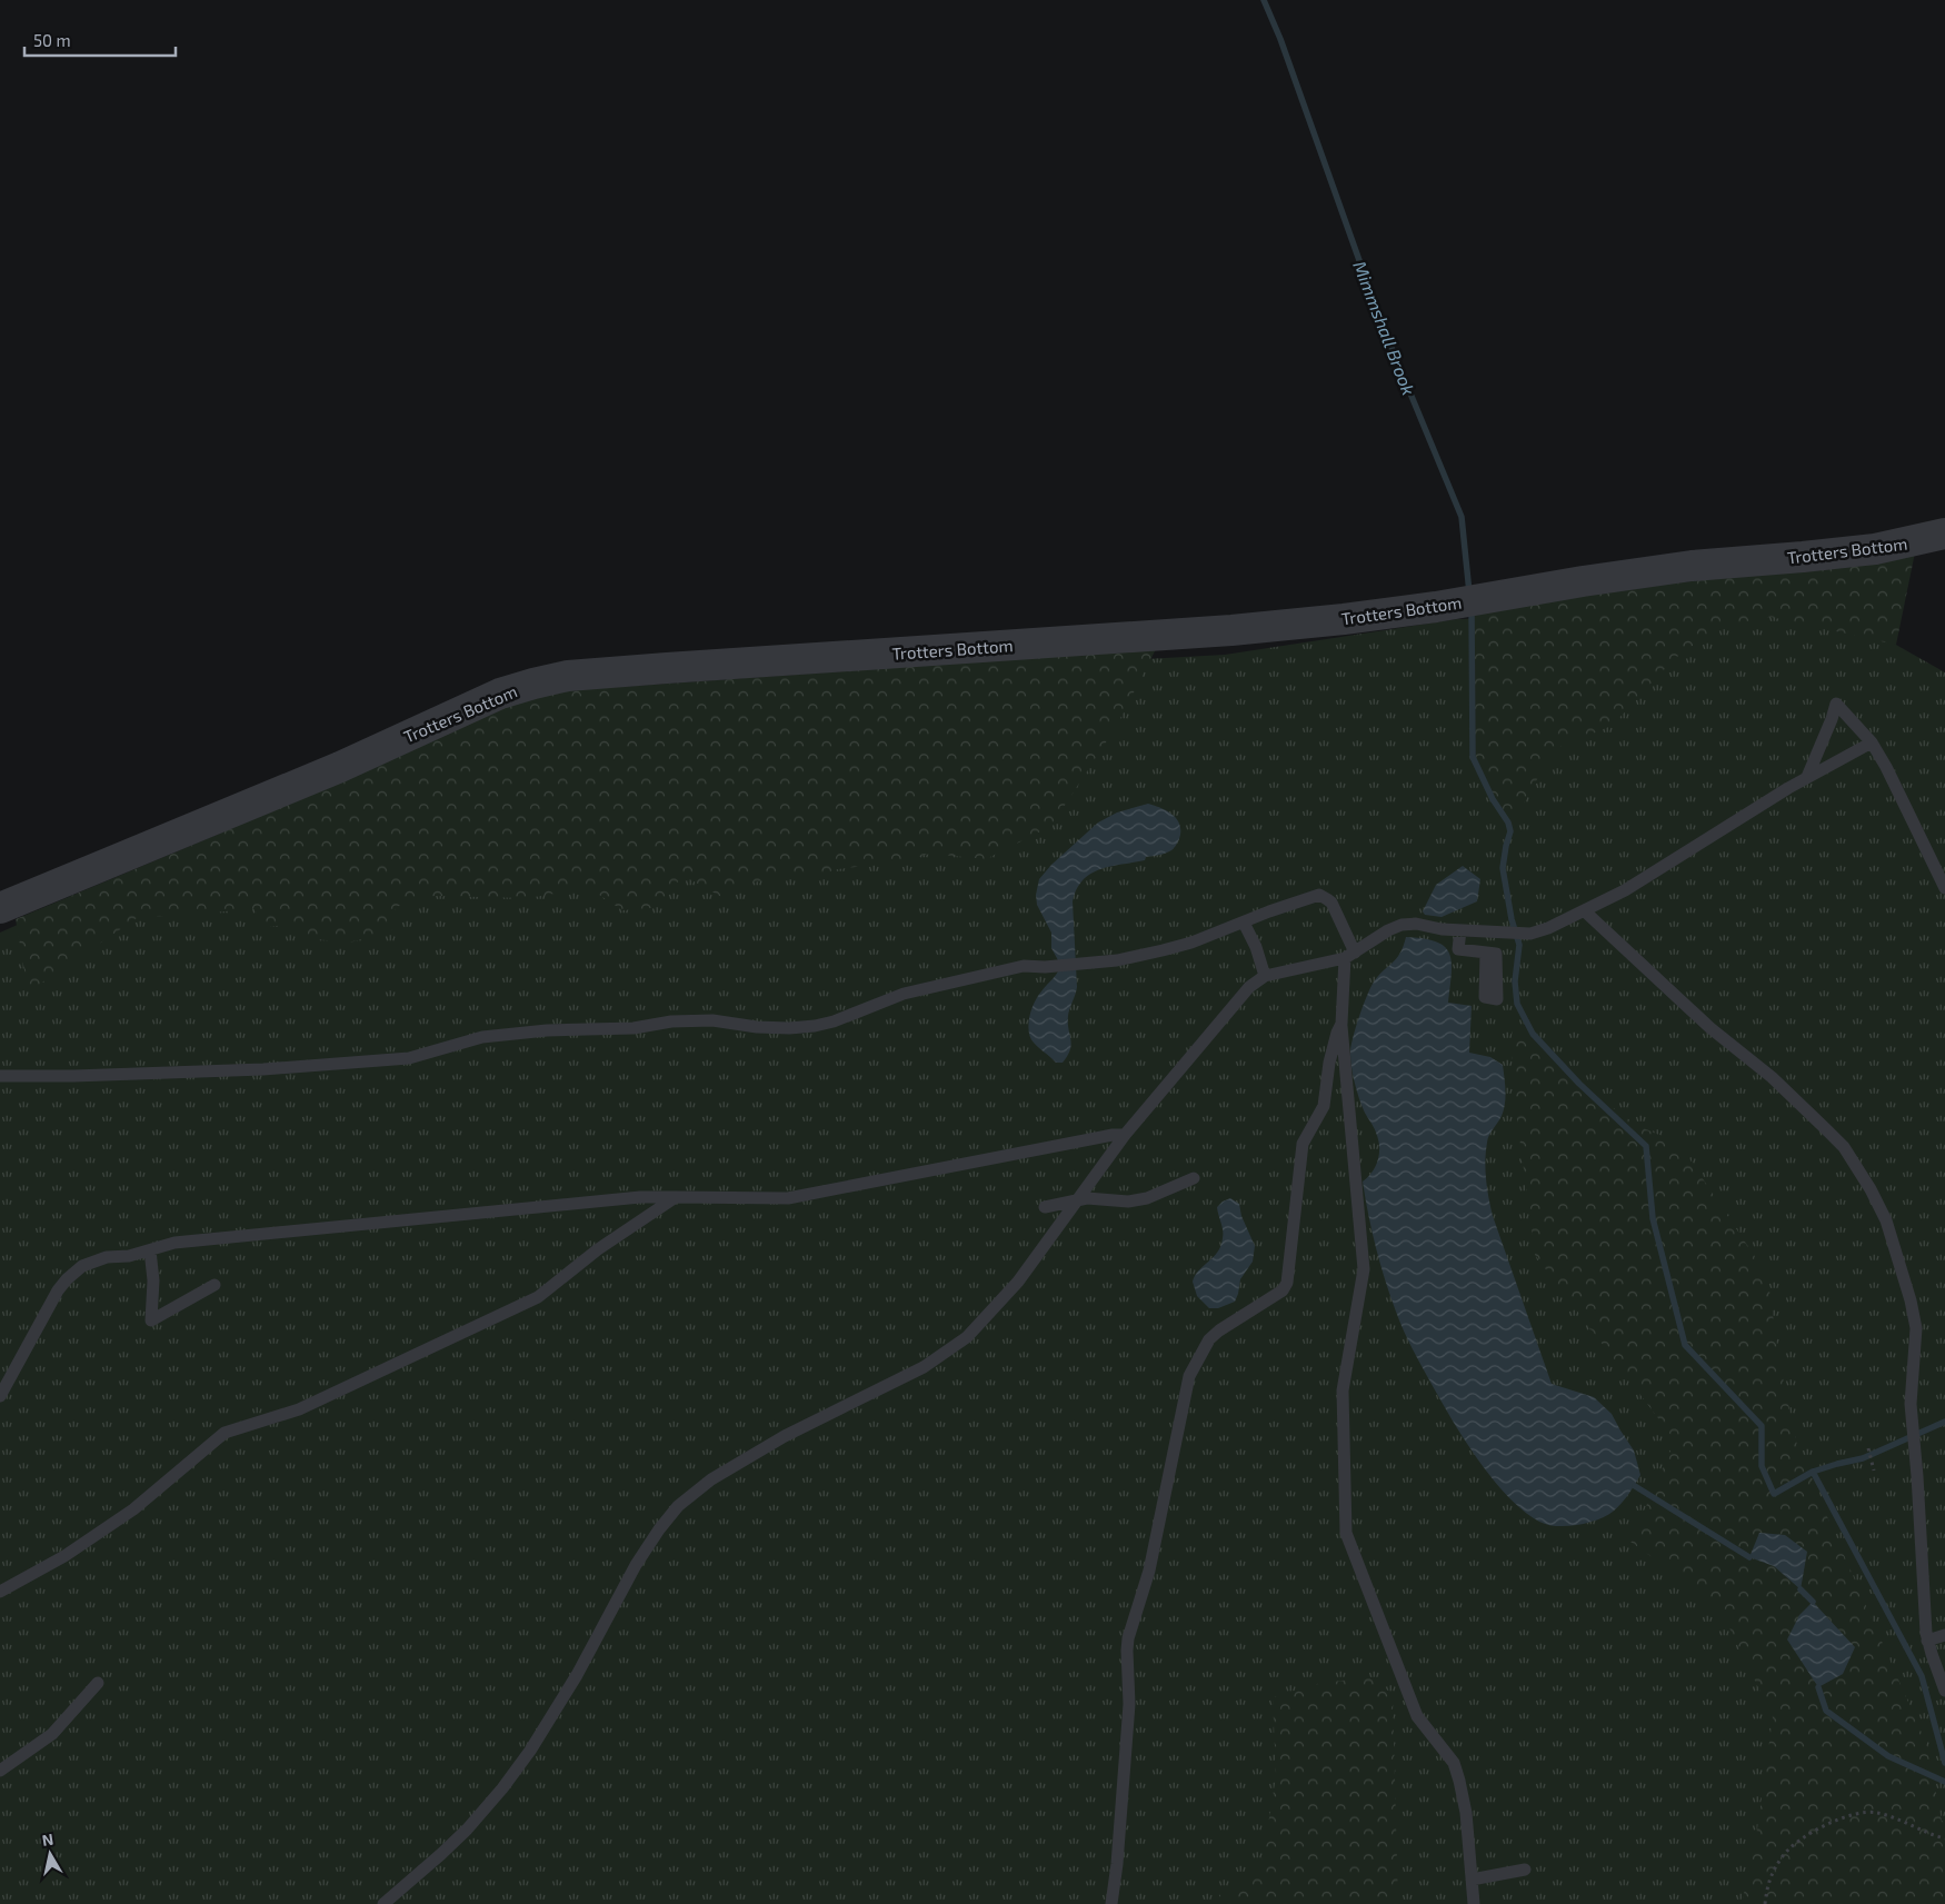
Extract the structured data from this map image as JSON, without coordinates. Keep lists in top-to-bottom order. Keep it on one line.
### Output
{"streets":{"street":["Trotters Bottom"]},"water":["Mimmshall Brook"],"scale_bar":"50 m","north":"top"}
